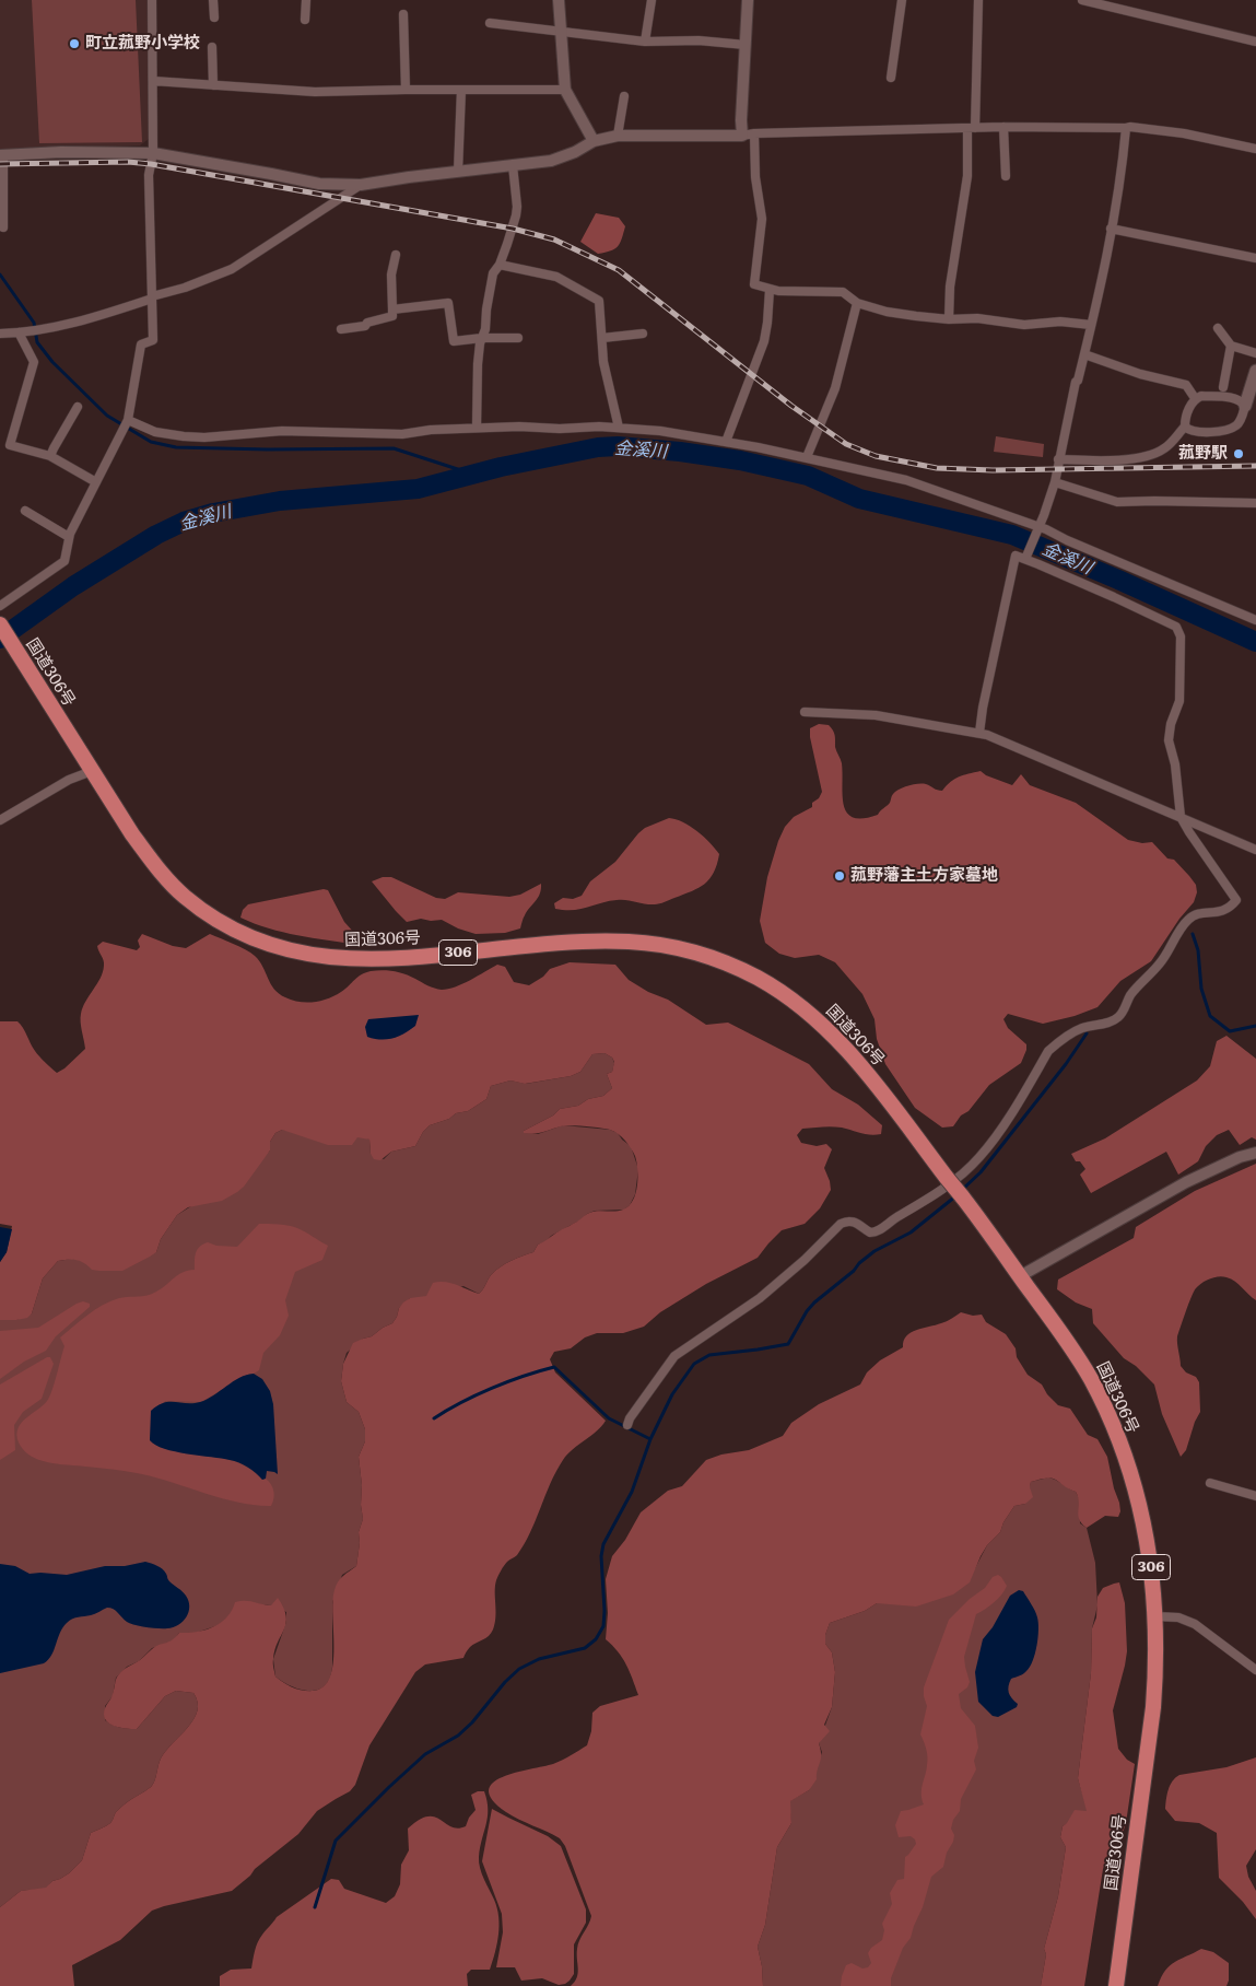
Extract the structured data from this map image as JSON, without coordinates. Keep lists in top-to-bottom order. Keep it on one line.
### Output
{"streets":{"highway":["国道306号","306"]},"water":["金溪川"],"places":["町立菰野小学校","菰野駅","菰野藩主土方家墓地"]}
